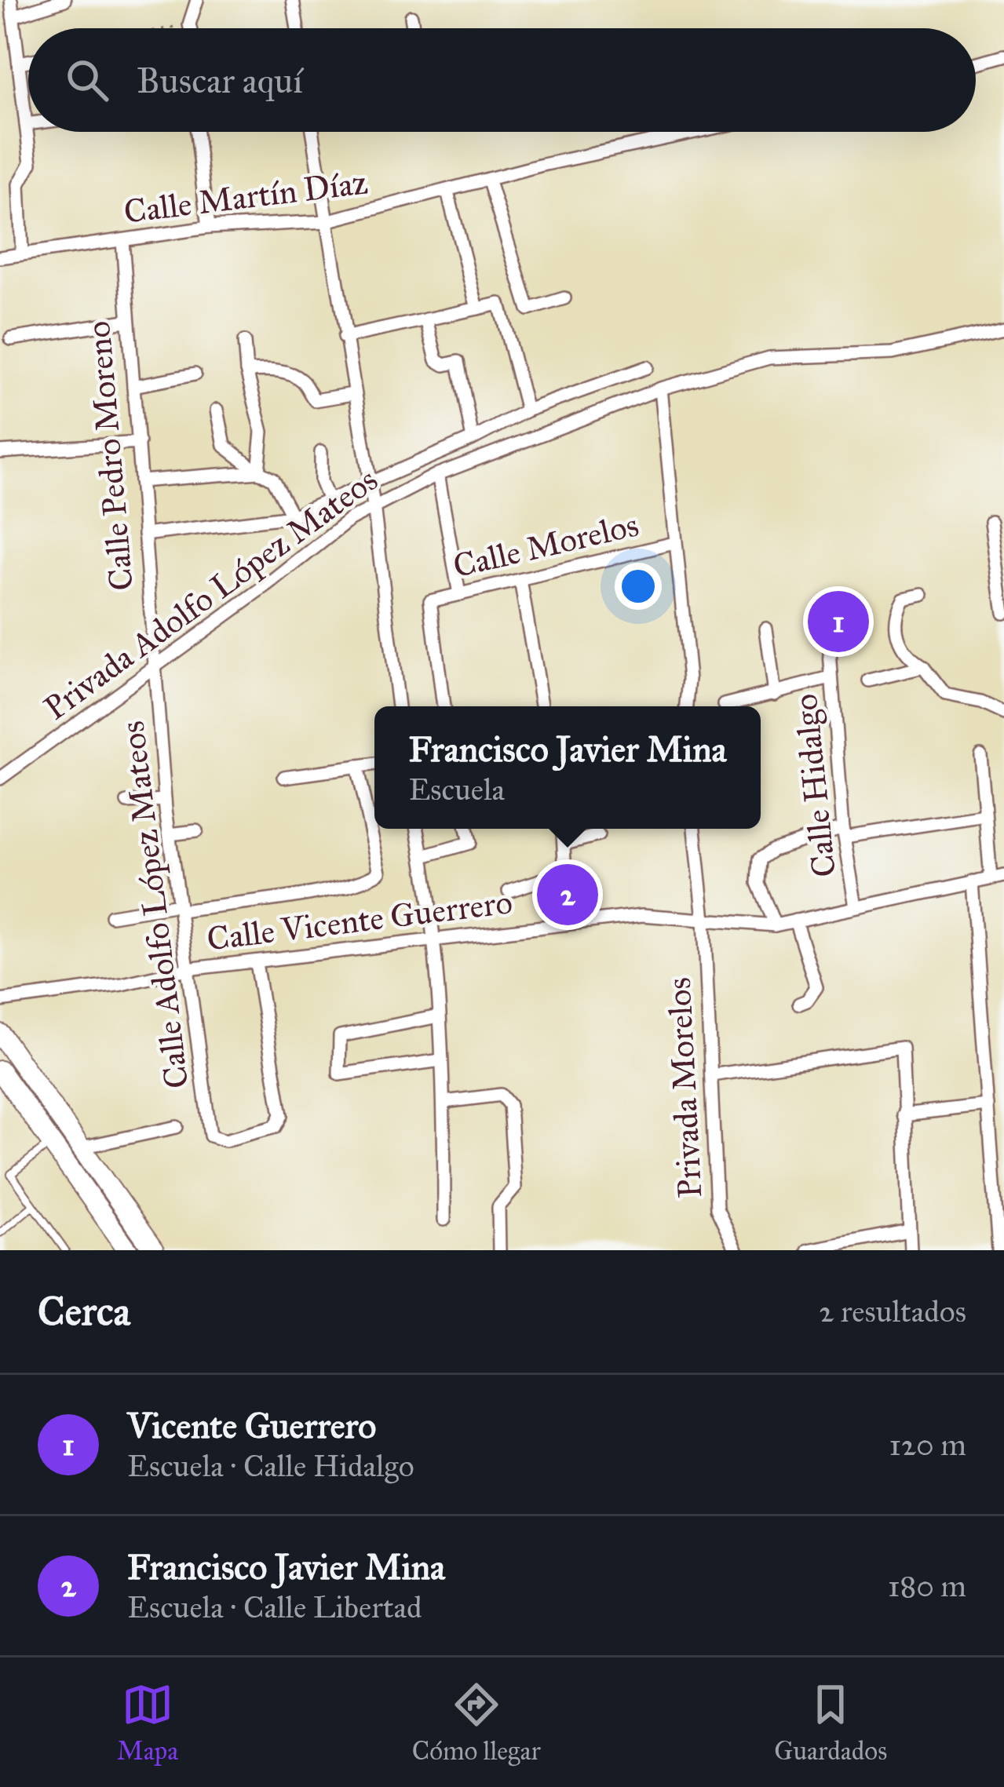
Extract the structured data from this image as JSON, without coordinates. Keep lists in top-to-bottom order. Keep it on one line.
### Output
{"streets":{"street":["Calle Martín Díaz","Calle Pedro Moreno","Calle Morelos","Privada Adolfo López Mateos","Calle Hidalgo","Calle Adolfo López Mateos","Calle Vicente Guerrero","Privada Morelos"]},"crossings":[["Calle Martín Díaz","Calle Pedro Moreno"],["Calle Pedro Moreno","Privada Adolfo López Mateos"],["Calle Pedro Moreno","Calle Adolfo López Mateos"],["Calle Morelos","Privada Adolfo López Mateos"],["Privada Adolfo López Mateos","Calle Adolfo López Mateos"],["Calle Hidalgo","Calle Vicente Guerrero"],["Calle Adolfo López Mateos","Calle Vicente Guerrero"],["Calle Vicente Guerrero","Privada Morelos"]],"page":{"search":"Buscar aquí","pins":["1","2"],"popup":["Francisco Javier Mina","Escuela"],"heading":["Cerca","2 resultados"],"list":[{"mark":"1","name":"Vicente Guerrero","note":"Escuela · Calle Hidalgo","value":"120 m"},{"mark":"2","name":"Francisco Javier Mina","note":"Escuela · Calle Libertad","value":"180 m"}],"nav":["Mapa","Cómo llegar","Guardados"]}}
